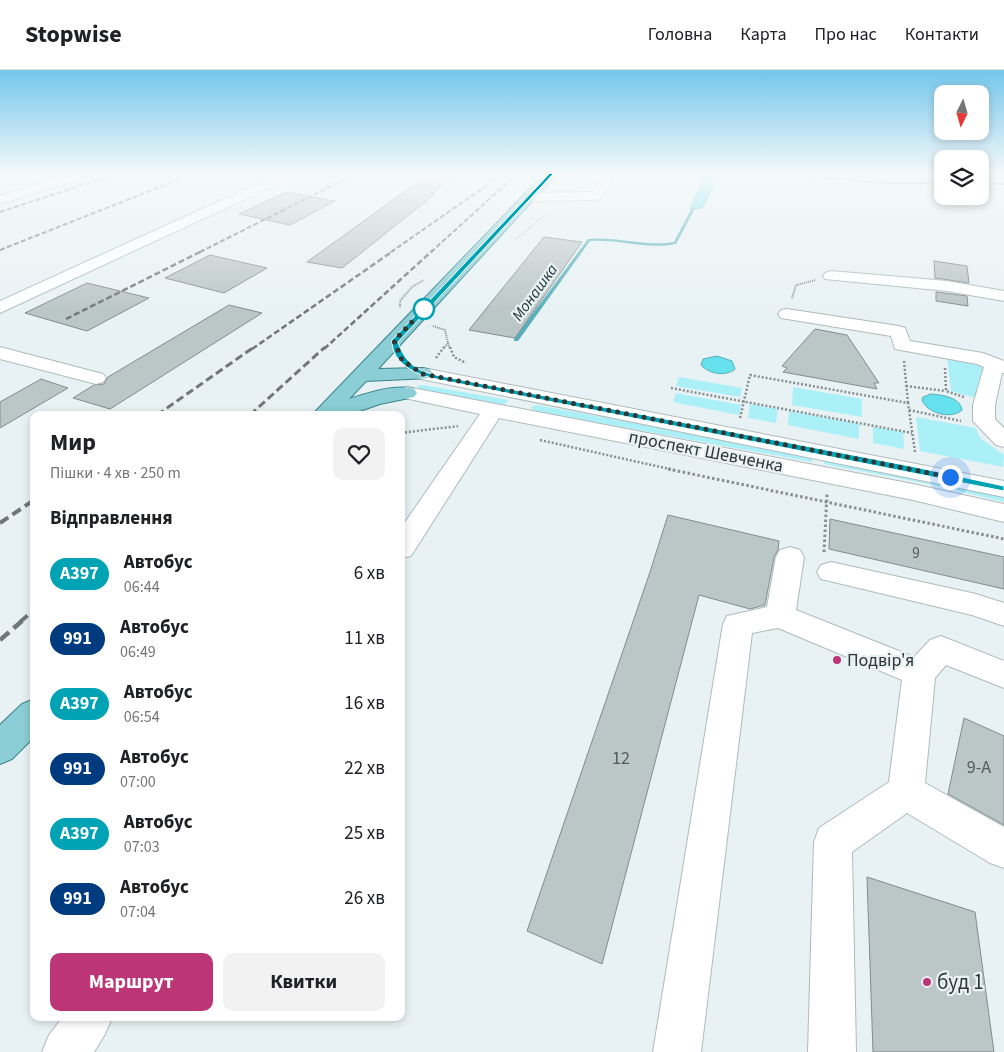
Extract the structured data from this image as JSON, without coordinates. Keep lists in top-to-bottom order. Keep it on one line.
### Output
{"streets":{"street":["проспект Шевченка"]},"water":["Монашка"],"places":["Подвір'я","буд 1"],"lines":["bus line А397"],"house_numbers":["9","12","9-А"],"north":"bottom","page":{"header":"Stopwise","nav":["Головна","Карта","Про нас","Контакти"],"heading":[["Мир","Пішки · 4 хв · 250 m"],"Відправлення"],"list":[{"mark":"А397","name":"Автобус","note":"06:44","value":"6 хв"},{"mark":"991","name":"Автобус","note":"06:49","value":"11 хв"},{"mark":"А397","name":"Автобус","note":"06:54","value":"16 хв"},{"mark":"991","name":"Автобус","note":"07:00","value":"22 хв"},{"mark":"А397","name":"Автобус","note":"07:03","value":"25 хв"},{"mark":"991","name":"Автобус","note":"07:04","value":"26 хв"}],"buttons":["Маршрут","Квитки"]}}
